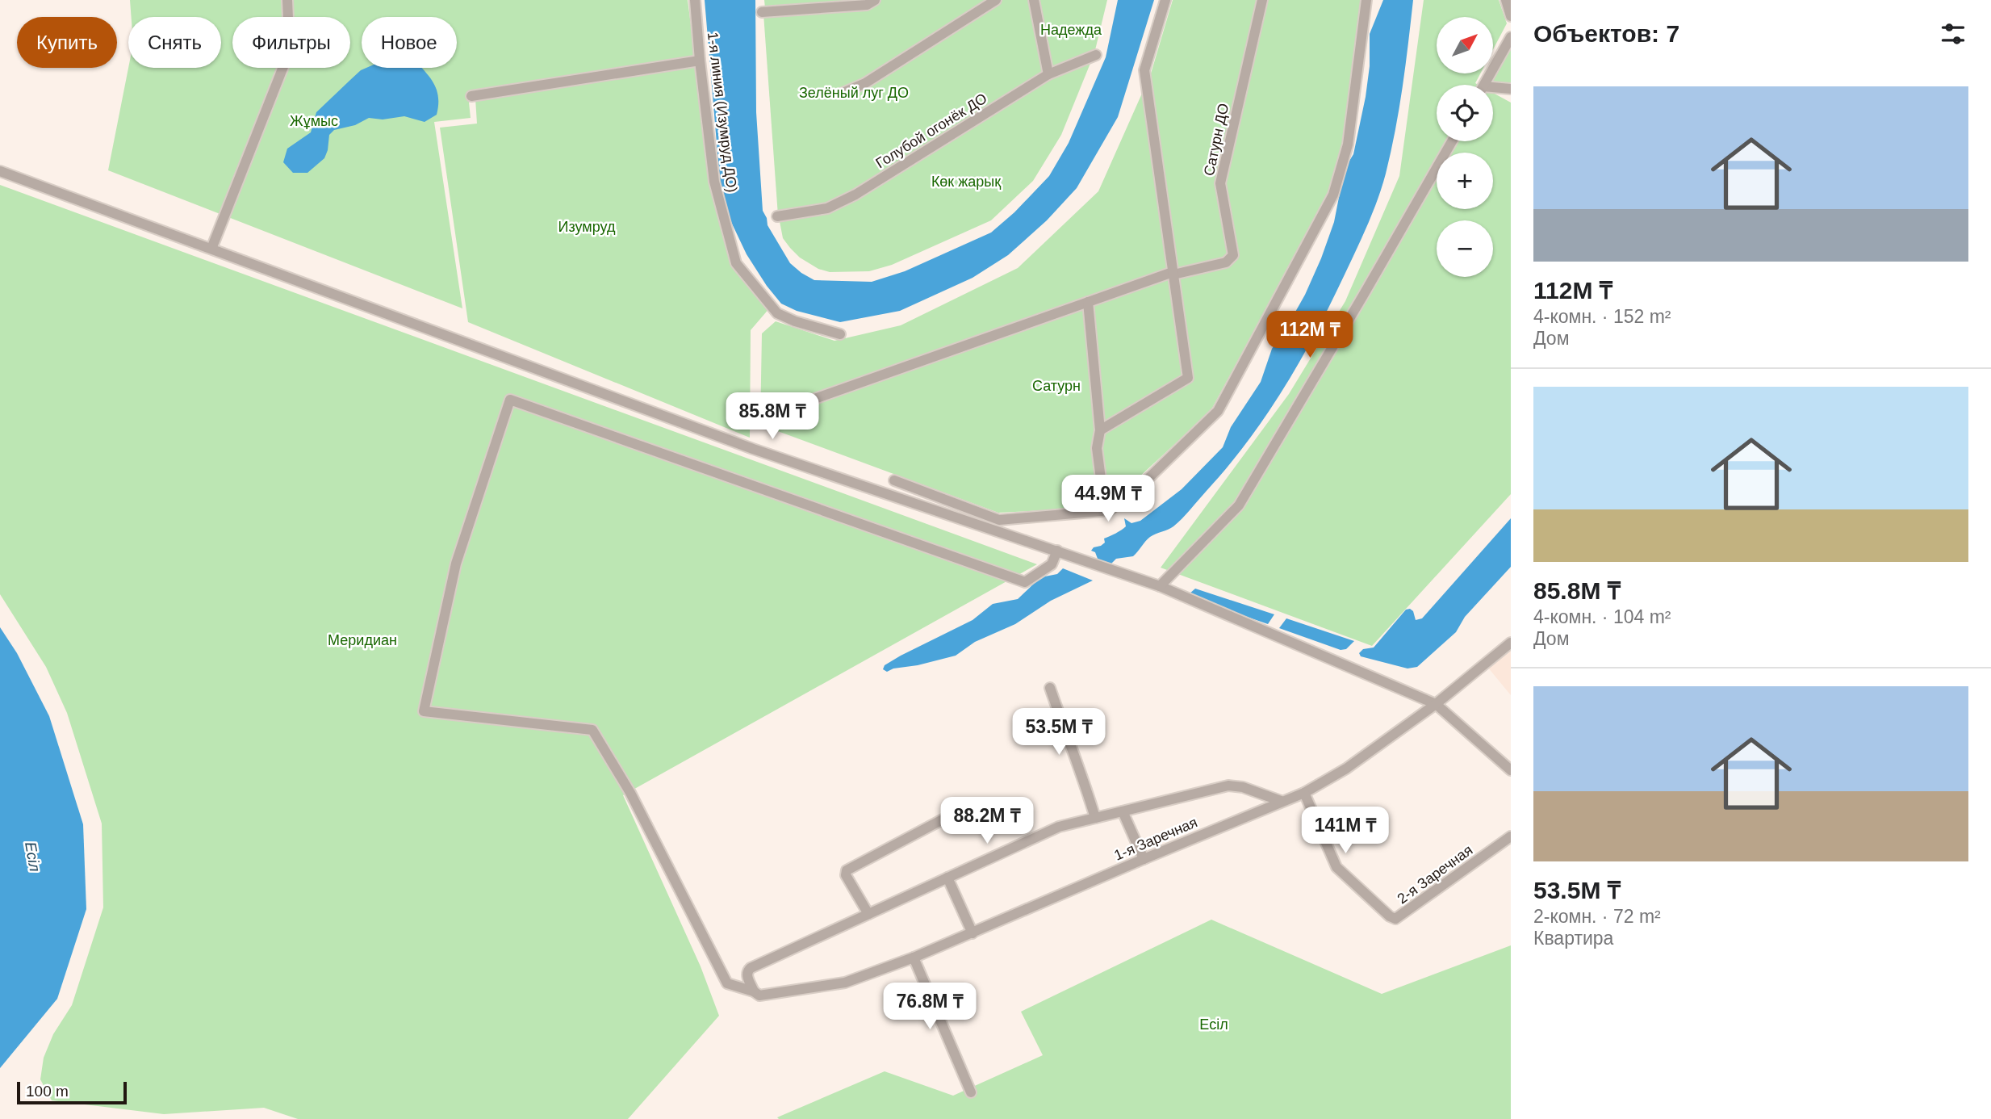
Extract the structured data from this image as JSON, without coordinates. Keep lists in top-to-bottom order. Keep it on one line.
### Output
{"streets":{"street":["1-я линия (Изумруд ДО)","Голубой огонёк ДО","Сатурн ДО","1-я Заречная","2-я Заречная"]},"crossings":[["1-я Заречная","2-я Заречная"]],"water":["Есіл"],"parks":["Надежда","Зелёный луг ДО","Жұмыс","Көк жарық","Изумруд","Сатурн","Меридиан","Есіл"],"scale_bar":"100 m","north":"top right","page":{"heading":"Объектов: 7","map_buttons":["+","−"],"chip":["Купить","Снять","Фильтры","Новое"],"list":[{"name":"112M ₸","note":"4-комн. · 152 m² · Дом"},{"name":"85.8M ₸","note":"4-комн. · 104 m² · Дом"},{"name":"53.5M ₸","note":"2-комн. · 72 m² · Квартира"}],"price":["112M ₸","85.8M ₸","44.9M ₸","53.5M ₸","88.2M ₸","141M ₸","76.8M ₸"],"scale":"100 m"}}
